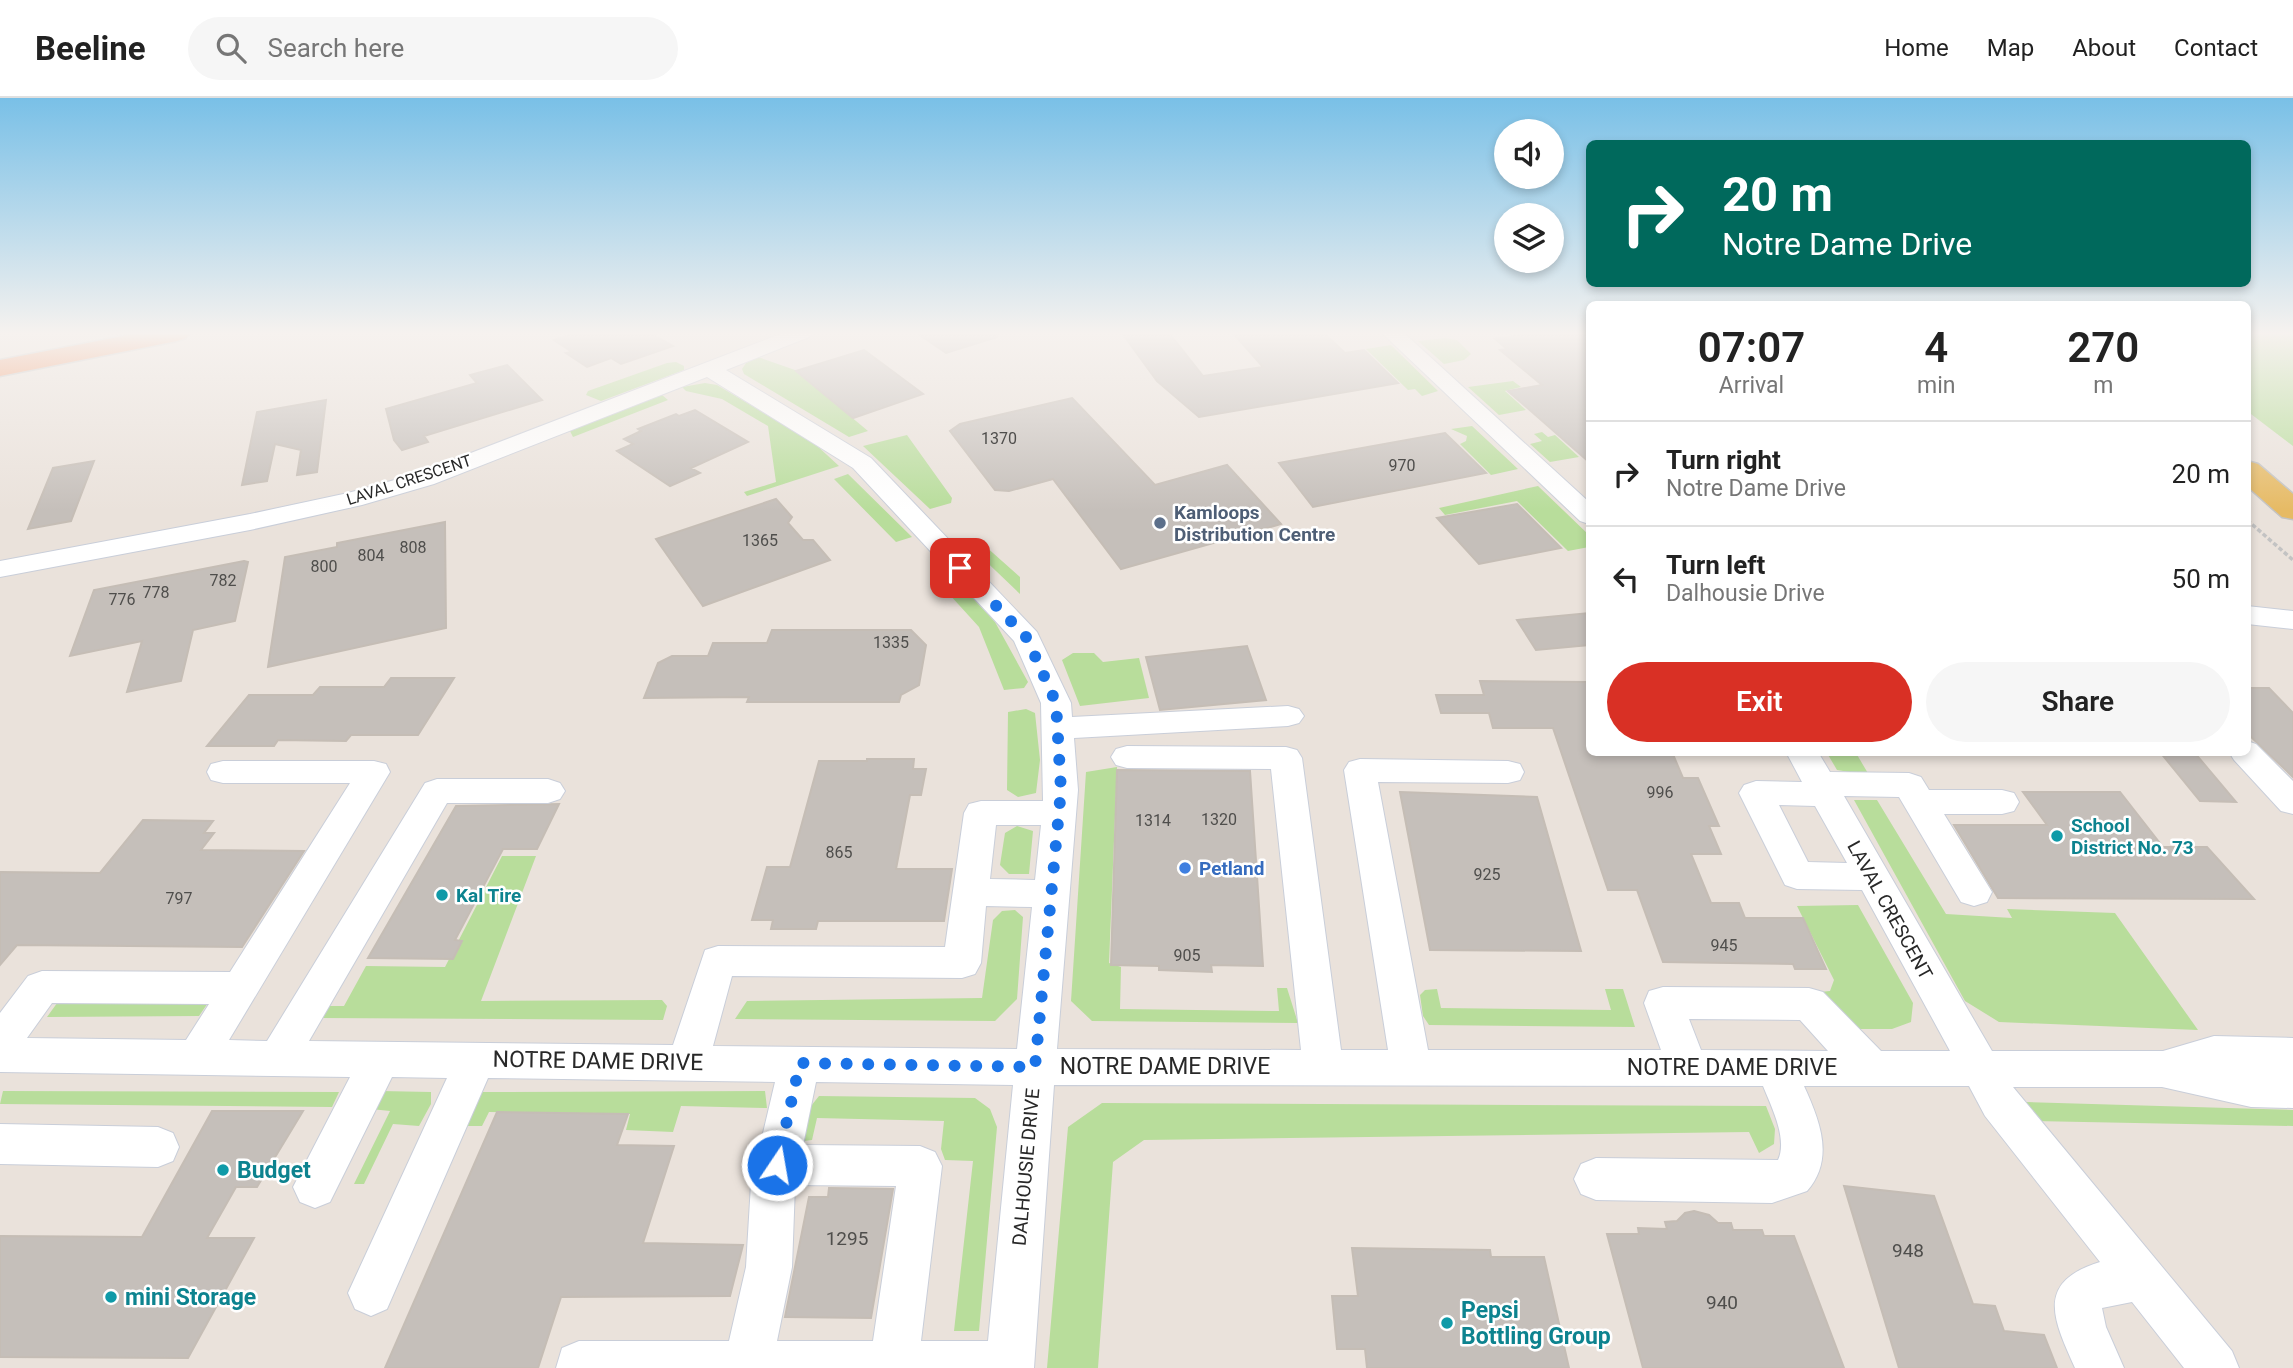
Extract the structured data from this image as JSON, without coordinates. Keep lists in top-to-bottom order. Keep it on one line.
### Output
{"streets":{"street":["LAVAL CRESCENT","NOTRE DAME DRIVE","DALHOUSIE DRIVE"]},"crossings":[["LAVAL CRESCENT","NOTRE DAME DRIVE"],["NOTRE DAME DRIVE","DALHOUSIE DRIVE"]],"places":["Kamloops Distribution Centre","School District No. 73","Petland","Kal Tire","Budget","mini Storage","Pepsi Bottling Group"],"house_numbers":["1370","970","1365","808","804","800","782","778","776","1335","996","1320","1314","865","925","797","945","905","1295","948","940"],"page":{"header":"Beeline","search":"Search here","nav":["Home","Map","About","Contact"],"turn":["20 m","Notre Dame Drive"],"eta":["07:07","Arrival","4","min","270","m"],"list":[{"name":"Turn right","note":"Notre Dame Drive","value":"20 m"},{"name":"Turn left","note":"Dalhousie Drive","value":"50 m"}],"buttons":["Exit","Share"]}}
